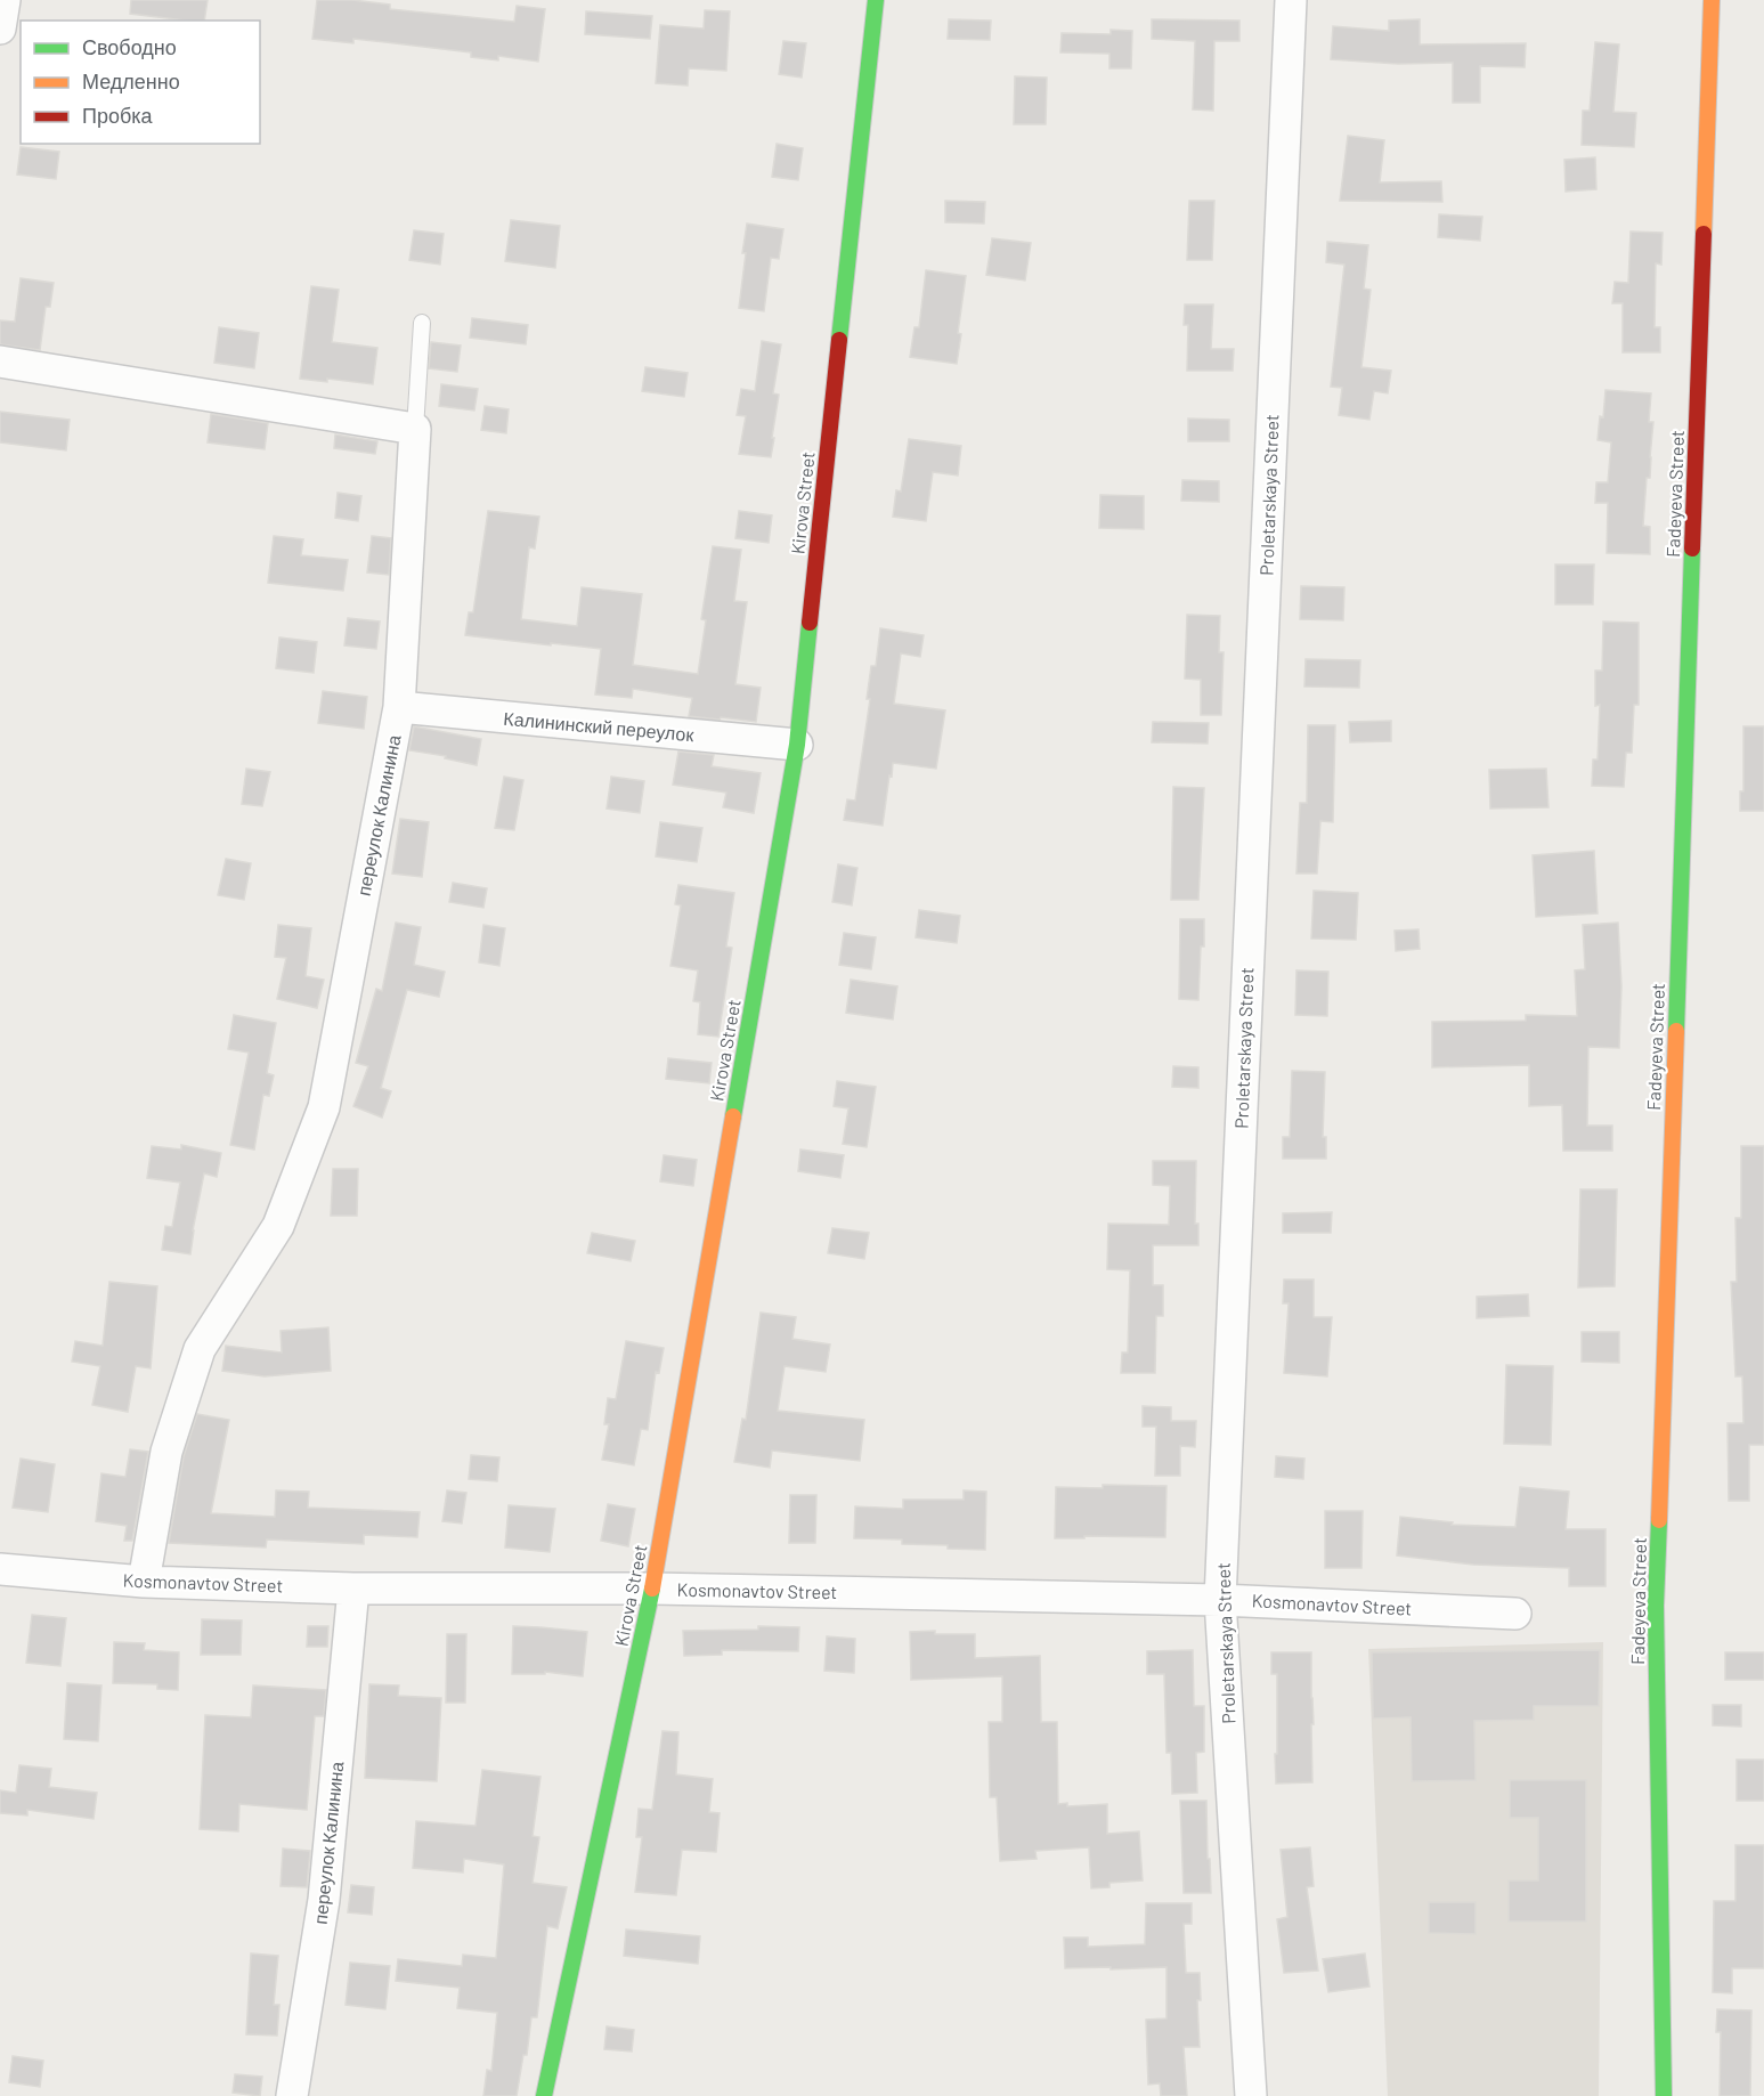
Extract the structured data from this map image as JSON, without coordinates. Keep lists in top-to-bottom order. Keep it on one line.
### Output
{"streets":{"street":["Fadeyeva Street","Proletarskaya Street","Kirova Street","Калининский переулок","переулок Калинина","Kosmonavtov Street"]},"crossings":[["Proletarskaya Street","Kosmonavtov Street"],["Kirova Street","Калининский переулок"],["Kirova Street","Kosmonavtov Street"],["Калининский переулок","переулок Калинина"],["переулок Калинина","Kosmonavtov Street"]],"legend":["Свободно","Медленно","Пробка"]}
